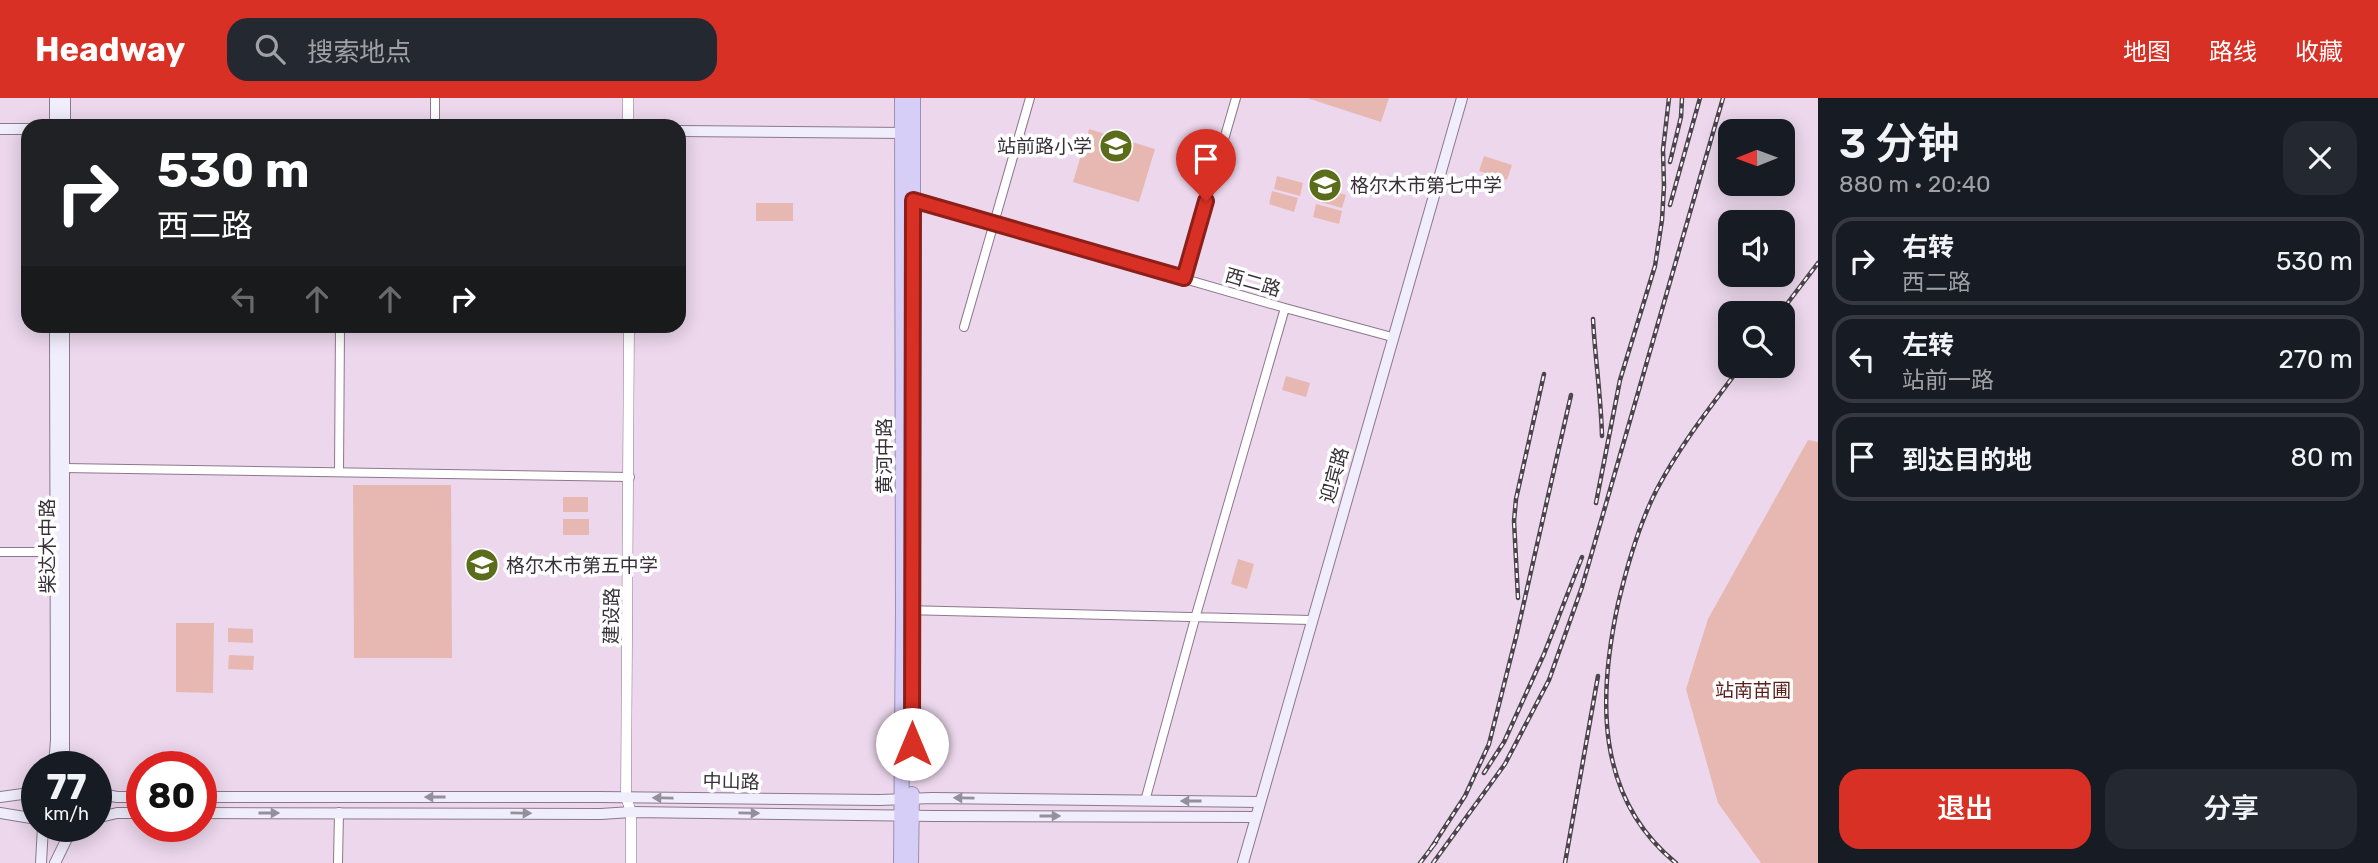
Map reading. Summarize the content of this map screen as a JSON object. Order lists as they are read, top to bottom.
{
  "streets": {
    "highway": ["黄河中路"],
    "main road": ["迎宾路", "柴达木中路", "中山路"],
    "street": ["西二路", "建设路"]
  },
  "crossings": [
    ["西二路", "黄河中路"],
    ["西二路", "迎宾路"],
    ["黄河中路", "中山路"],
    ["迎宾路", "中山路"],
    ["建设路", "中山路"]
  ],
  "parks": ["站南苗圃"],
  "places": {
    "school or university": ["站前路小学", "格尔木市第七中学", "格尔木市第五中学"]
  },
  "north": "left",
  "page": {
    "header": "Headway",
    "search": "搜索地点",
    "nav": ["地图", "路线", "收藏"],
    "heading": ["3 分钟", "880 m · 20:40"],
    "turn": ["530 m", "西二路"],
    "list": [
      {
        "name": "右转",
        "note": "西二路",
        "value": "530 m"
      },
      {
        "name": "左转",
        "note": "站前一路",
        "value": "270 m"
      },
      {
        "name": "到达目的地",
        "value": "80 m"
      }
    ],
    "speed": "77 km/h",
    "limit": "80",
    "buttons": ["退出", "分享"]
  }
}
